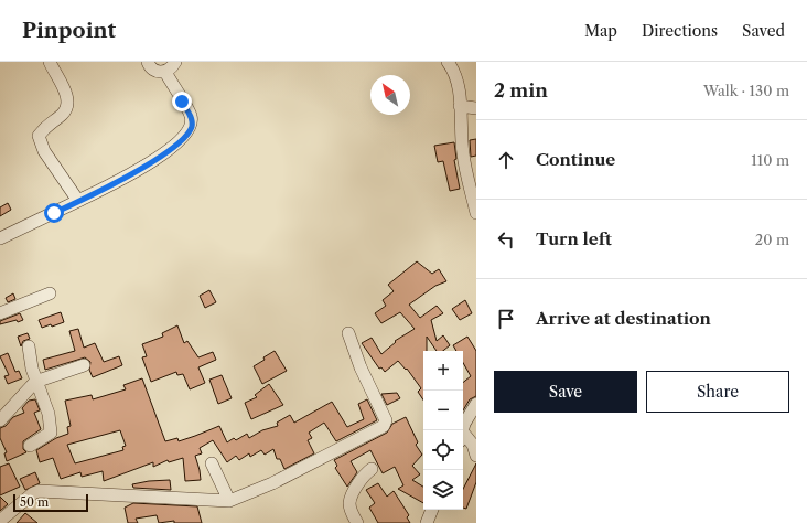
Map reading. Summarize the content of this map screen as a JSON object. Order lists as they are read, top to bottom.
{
  "scale_bar": "50 m",
  "north": "top left",
  "page": {
    "header": "Pinpoint",
    "nav": ["Map", "Directions", "Saved"],
    "heading": ["2 min", "Walk · 130 m"],
    "list": [
      ["Continue", "110 m"],
      ["Turn left", "20 m"],
      "Arrive at destination"
    ],
    "map_buttons": ["+", "−"],
    "buttons": ["Save", "Share"],
    "scale": "50 m"
  }
}
